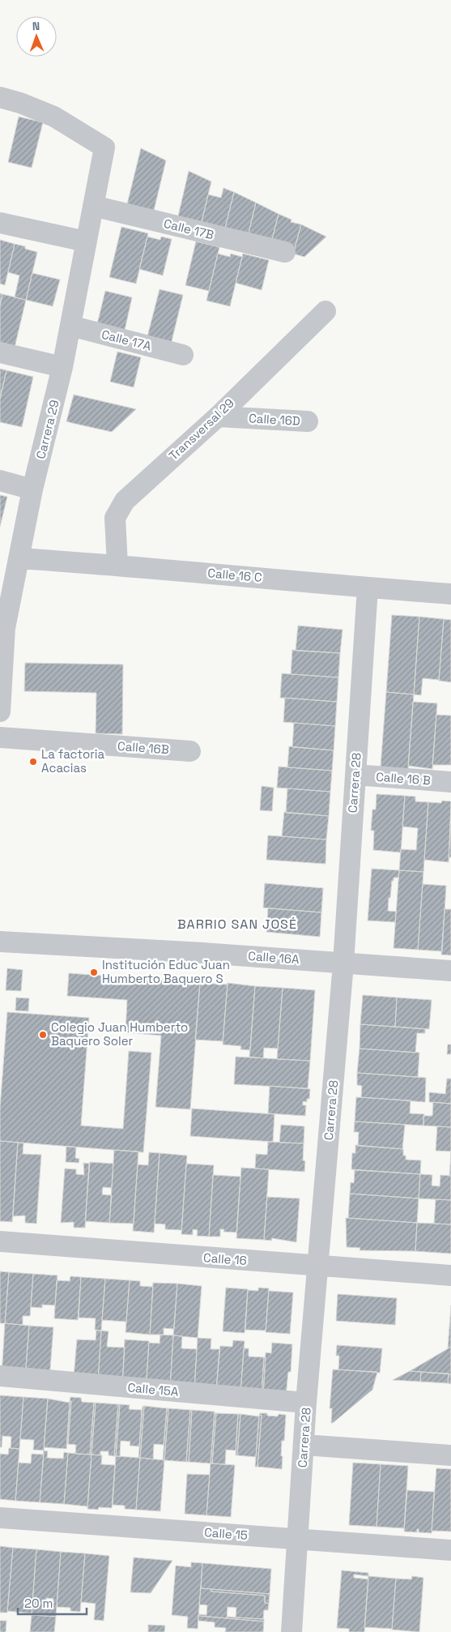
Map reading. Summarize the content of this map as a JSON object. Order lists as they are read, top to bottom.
{
  "streets": {
    "street": [
      "Calle 17B",
      "Calle 17A",
      "Calle 16D",
      "Carrera 29",
      "Transversal 29",
      "Calle 16 C",
      "Calle 16B",
      "Calle 16 B",
      "Carrera 28",
      "Calle 16A",
      "Calle 16",
      "Calle 15A",
      "Calle 15"
    ]
  },
  "crossings": [
    ["Calle 17B", "Carrera 29"],
    ["Calle 17A", "Carrera 29"],
    ["Calle 16D", "Transversal 29"],
    ["Carrera 29", "Calle 16 C"],
    ["Transversal 29", "Calle 16 C"],
    ["Calle 16 C", "Carrera 28"],
    ["Calle 16 B", "Carrera 28"],
    ["Carrera 28", "Calle 16A"],
    ["Carrera 28", "Calle 16"],
    ["Carrera 28", "Calle 15A"],
    ["Carrera 28", "Calle 15"]
  ],
  "districts": ["BARRIO SAN JOSÉ"],
  "places": ["La factoria Acacias", "Institución Educ Juan Humberto Baquero S", "Colegio Juan Humberto Baquero Soler"],
  "scale_bar": "20 m",
  "north": "top"
}
